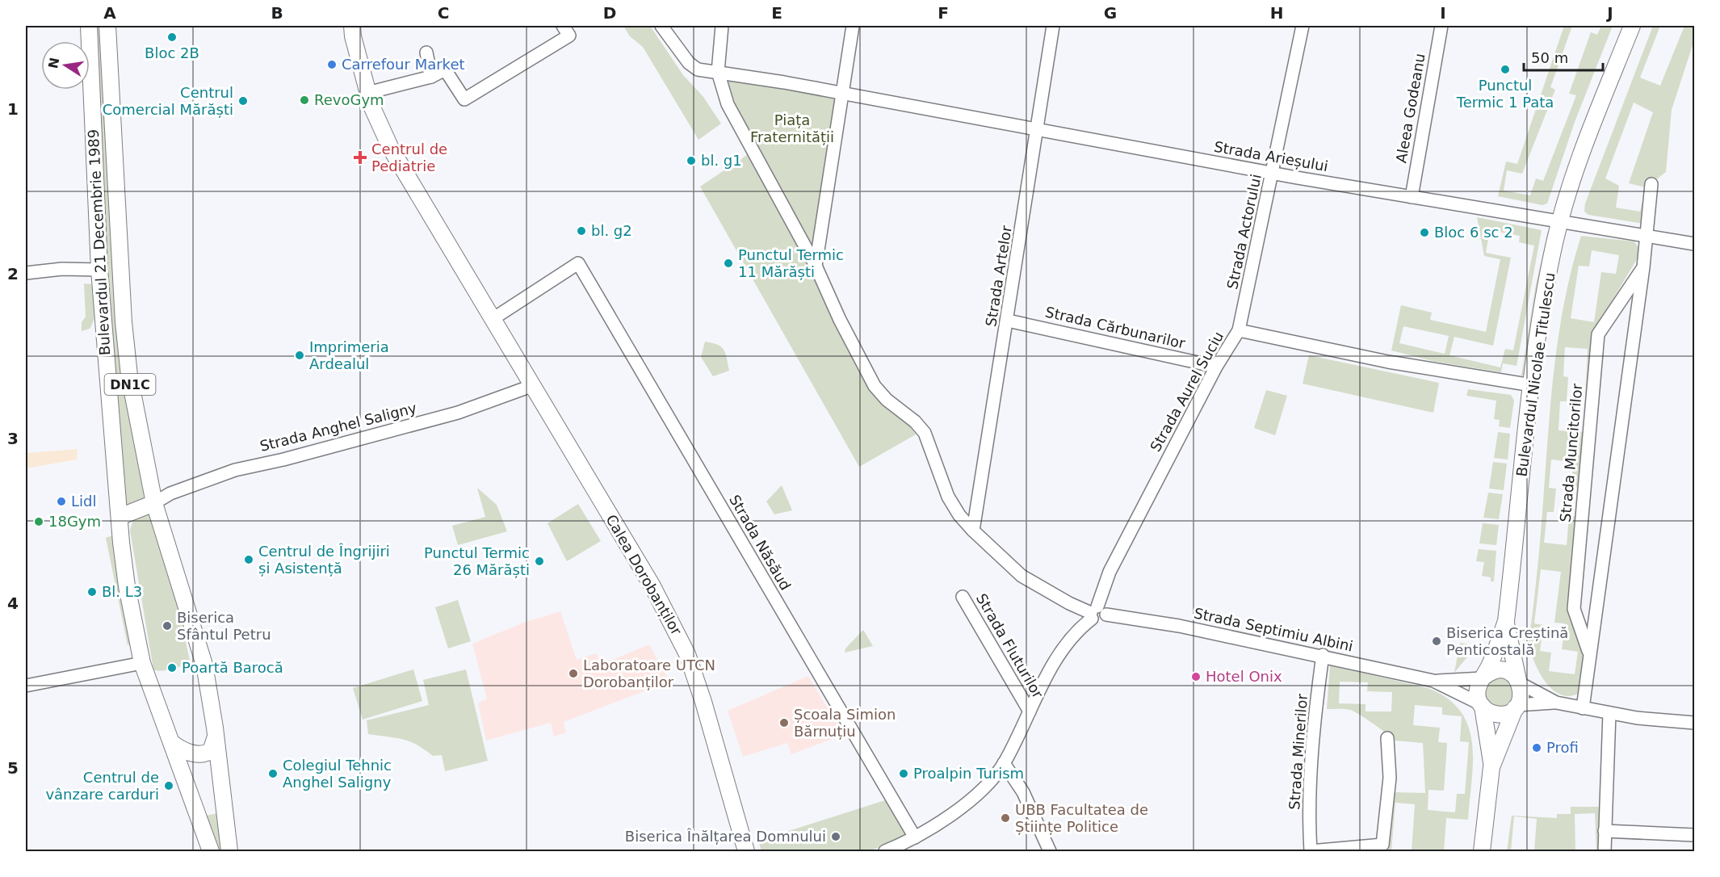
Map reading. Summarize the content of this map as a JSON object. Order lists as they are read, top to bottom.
{
  "streets": {
    "main road": [
      "Bulevardul 21 Decembrie 1989",
      "Bulevardul Nicolae Titulescu",
      "DN1C",
      "Calea Dorobanților"
    ],
    "street": [
      "Aleea Godeanu",
      "Strada Arieșului",
      "Strada Actorului",
      "Strada Artelor",
      "Strada Cărbunarilor",
      "Strada Aurel Suciu",
      "Strada Anghel Saligny",
      "Strada Muncitorilor",
      "Strada Năsăud",
      "Strada Septimiu Albini",
      "Strada Fluturilor",
      "Strada Minerilor"
    ]
  },
  "crossings": [
    ["Aleea Godeanu", "Strada Arieșului"],
    ["Strada Arieșului", "Strada Actorului"],
    ["Strada Arieșului", "Strada Artelor"],
    ["Strada Arieșului", "Bulevardul Nicolae Titulescu"],
    ["Strada Arieșului", "Strada Muncitorilor"],
    ["Strada Actorului", "Strada Aurel Suciu"],
    ["Bulevardul 21 Decembrie 1989", "Strada Anghel Saligny"],
    ["Strada Artelor", "Strada Cărbunarilor"],
    ["Strada Artelor", "Strada Septimiu Albini"],
    ["Strada Cărbunarilor", "Strada Aurel Suciu"],
    ["Bulevardul Nicolae Titulescu", "Strada Aurel Suciu"],
    ["Bulevardul Nicolae Titulescu", "Strada Septimiu Albini"],
    ["Strada Aurel Suciu", "Strada Năsăud"],
    ["Strada Aurel Suciu", "Strada Septimiu Albini"],
    ["Strada Aurel Suciu", "Strada Fluturilor"],
    ["Strada Anghel Saligny", "Calea Dorobanților"],
    ["Strada Năsăud", "Calea Dorobanților"],
    ["Strada Septimiu Albini", "Strada Minerilor"]
  ],
  "parks": ["Piața Fraternității"],
  "places": {
    "other": [
      "Bloc 2B",
      "Carrefour Market",
      "Punctul Termic 1 Pata",
      "RevoGym",
      "Centrul Comercial Mărăști",
      "bl. g1",
      "bl. g2",
      "Bloc 6 sc 2",
      "Punctul Termic 11 Mărăști",
      "Imprimeria Ardealul",
      "Lidl",
      "18Gym",
      "Centrul de Îngrijiri și Asistență",
      "Punctul Termic 26 Mărăști",
      "Bl. L3",
      "Biserica Sfântul Petru",
      "Biserica Creștină Penticostală",
      "Poartă Barocă",
      "Laboratoare UTCN Dorobanților",
      "Hotel Onix",
      "Școala Simion Bărnuțiu",
      "Profi",
      "Colegiul Tehnic Anghel Saligny",
      "Proalpin Turism",
      "Centrul de vânzare carduri",
      "UBB Facultatea de Științe Politice",
      "Biserica Înălțarea Domnului"
    ],
    "health": ["Centrul de Pediatrie"]
  },
  "scale_bar": "50 m",
  "north": "left",
  "grid": {
    "columns": [
      "A",
      "B",
      "C",
      "D",
      "E",
      "F",
      "G",
      "H",
      "I",
      "J"
    ],
    "rows": [
      "1",
      "2",
      "3",
      "4",
      "5"
    ]
  }
}
